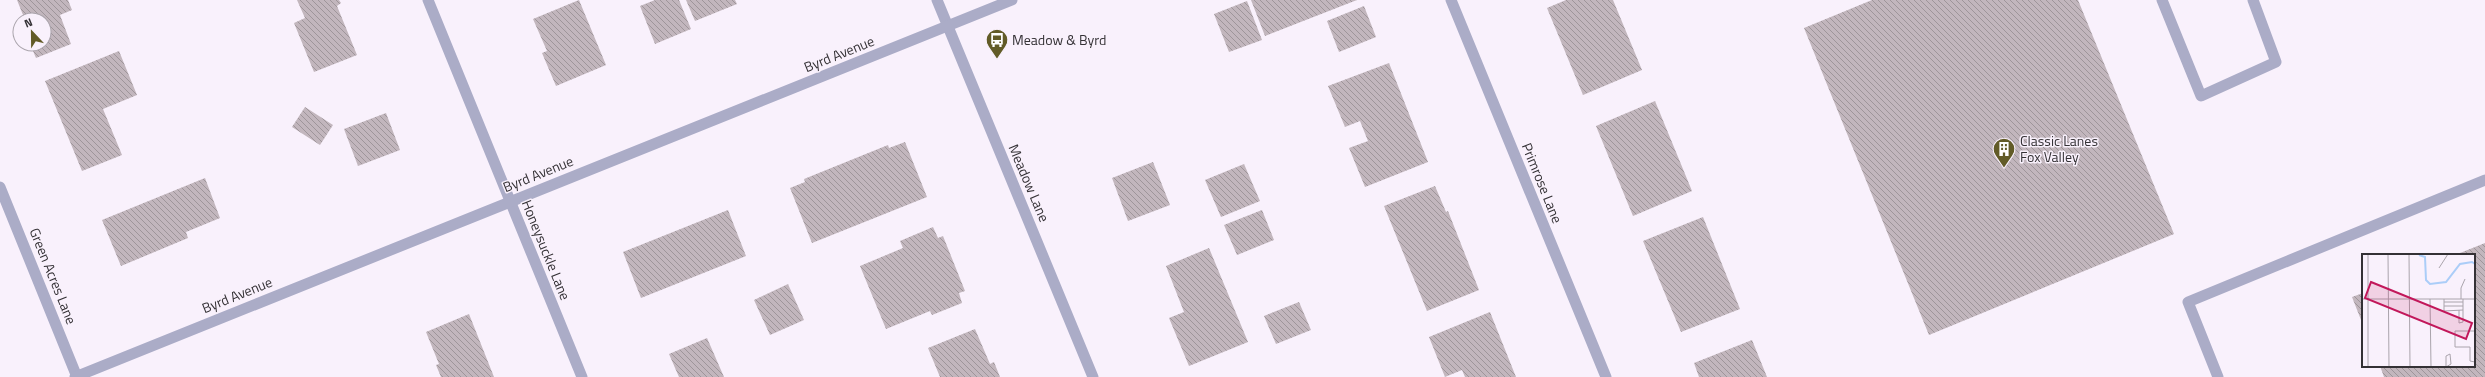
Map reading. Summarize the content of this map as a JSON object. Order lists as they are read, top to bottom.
{
  "streets": {
    "street": [
      "Byrd Avenue",
      "Meadow Lane",
      "Primrose Lane",
      "Honeysuckle Lane",
      "Green Acres Lane"
    ]
  },
  "crossings": [
    ["Byrd Avenue", "Meadow Lane"],
    ["Byrd Avenue", "Honeysuckle Lane"],
    ["Byrd Avenue", "Green Acres Lane"]
  ],
  "places": {
    "bus stop": ["Meadow & Byrd"],
    "building": ["Classic Lanes Fox Valley"]
  },
  "north": "top"
}
